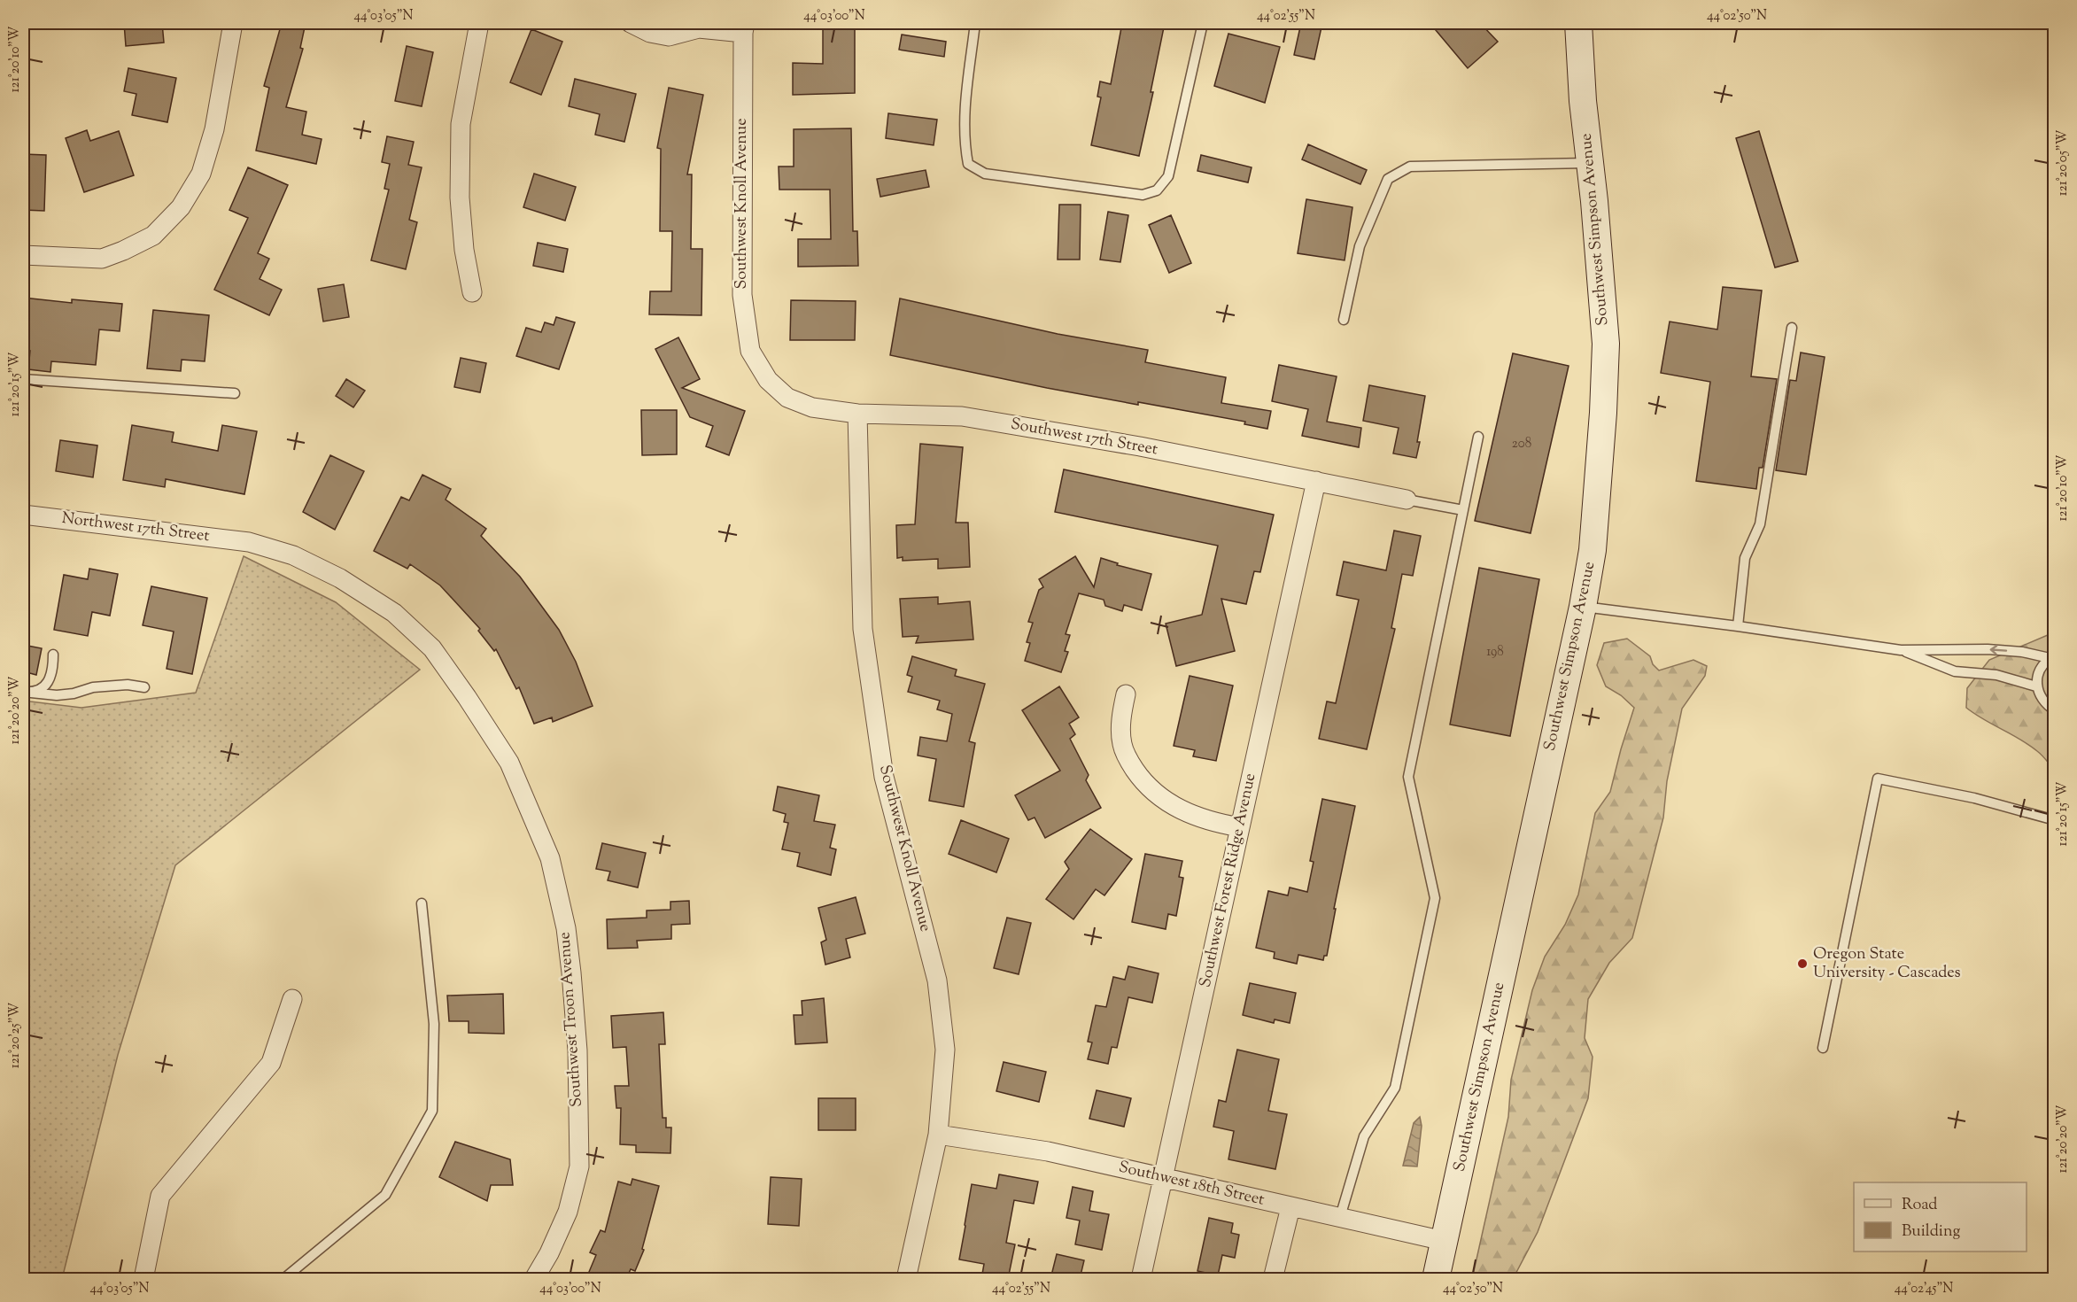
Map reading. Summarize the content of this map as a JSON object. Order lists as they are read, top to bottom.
{
  "streets": {
    "street": [
      "Southwest Knoll Avenue",
      "Southwest Simpson Avenue",
      "Southwest 17th Street",
      "Northwest 17th Street",
      "Southwest Forest Ridge Avenue",
      "Southwest Troon Avenue",
      "Southwest 18th Street"
    ]
  },
  "crossings": [
    ["Southwest Knoll Avenue", "Southwest 17th Street"],
    ["Southwest Knoll Avenue", "Southwest 18th Street"],
    ["Southwest Simpson Avenue", "Southwest 18th Street"],
    ["Southwest 17th Street", "Southwest Forest Ridge Avenue"],
    ["Northwest 17th Street", "Southwest Troon Avenue"],
    ["Southwest Forest Ridge Avenue", "Southwest 18th Street"]
  ],
  "places": ["Oregon State University - Cascades"],
  "house_numbers": ["208", "198"],
  "legend": ["Road", "Building"],
  "coordinates": [
    "44°03'05\"N",
    "44°03'00\"N",
    "44°02'55\"N",
    "44°02'50\"N",
    "121°20'10\"W",
    "121°20'05\"W",
    "121°20'15\"W",
    "121°20'20\"W",
    "121°20'25\"W",
    "44°02'45\"N"
  ]
}
